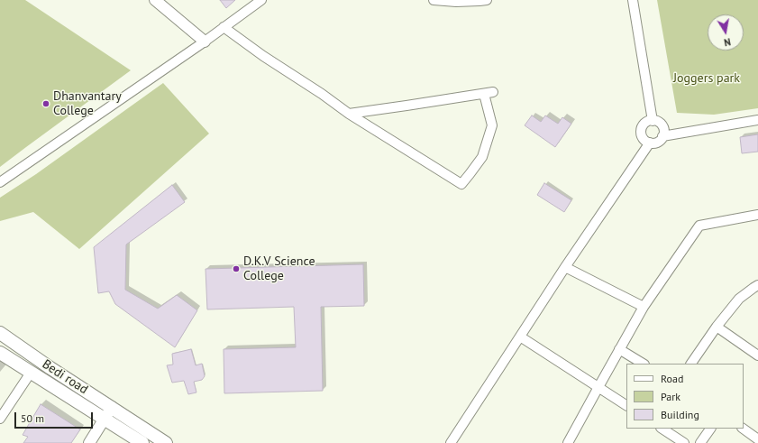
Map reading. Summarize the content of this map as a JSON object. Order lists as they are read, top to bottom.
{
  "streets": {
    "main road": ["Bedi road"]
  },
  "parks": ["Joggers park"],
  "places": ["Dhanvantary College", "D.K.V Science College"],
  "legend": ["Road", "Park", "Building"],
  "scale_bar": "50 m",
  "north": "bottom"
}
